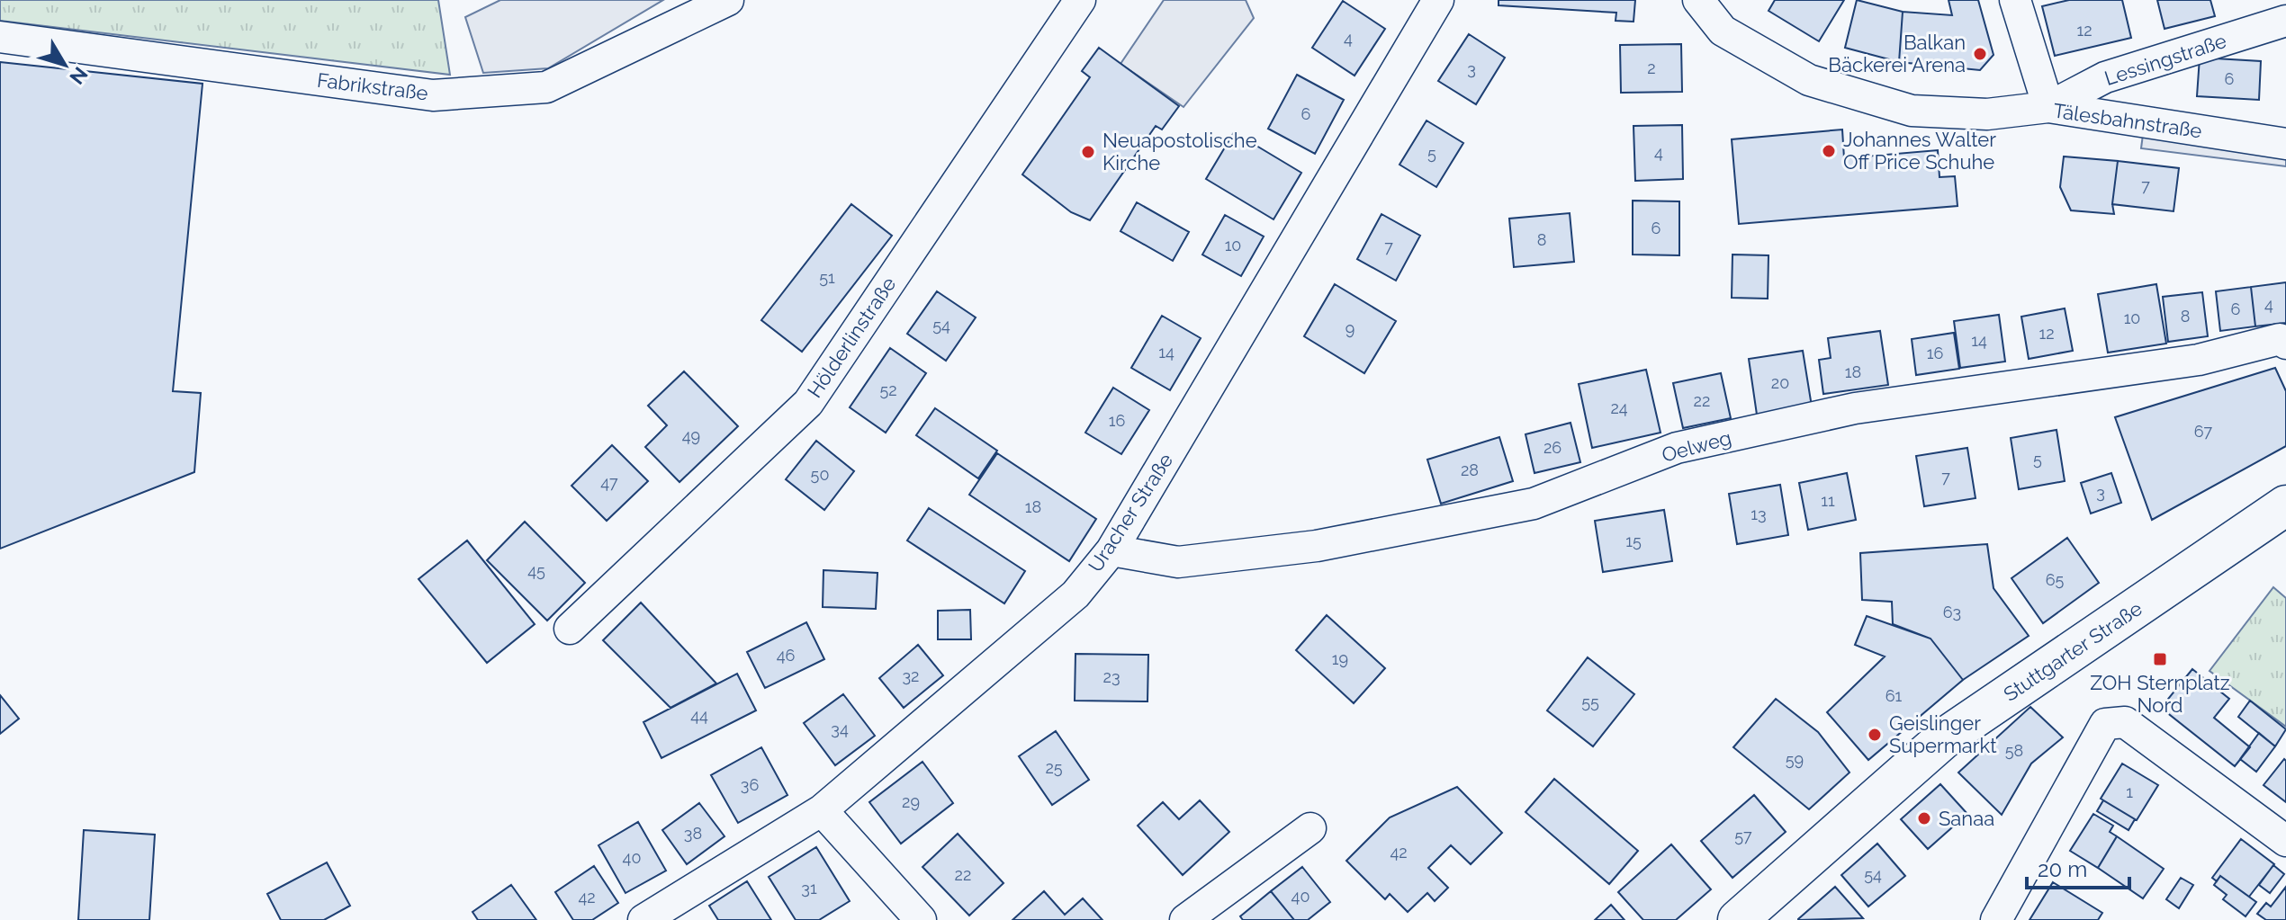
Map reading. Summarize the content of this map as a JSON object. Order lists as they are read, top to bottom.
{
  "streets": {
    "main road": ["Stuttgarter Straße"],
    "street": [
      "Lessingstraße",
      "Fabrikstraße",
      "Tälesbahnstraße",
      "Hölderlinstraße",
      "Oelweg",
      "Uracher Straße"
    ]
  },
  "crossings": [
    ["Lessingstraße", "Tälesbahnstraße"],
    ["Oelweg", "Uracher Straße"]
  ],
  "places": {
    "other": [
      "Balkan Bäckerei Arena",
      "Johannes Walter Off Price Schuhe",
      "Neuapostolische Kirche",
      "Geislinger Supermarkt",
      "Sanaa"
    ],
    "transit": ["ZOH Sternplatz Nord"]
  },
  "house_numbers": [
    "12",
    "4",
    "2",
    "3",
    "6",
    "6",
    "4",
    "5",
    "7",
    "6",
    "8",
    "10",
    "7",
    "51",
    "4",
    "6",
    "8",
    "10",
    "54",
    "9",
    "12",
    "14",
    "14",
    "16",
    "18",
    "20",
    "52",
    "22",
    "24",
    "16",
    "67",
    "49",
    "26",
    "5",
    "28",
    "50",
    "7",
    "47",
    "3",
    "11",
    "18",
    "13",
    "15",
    "45",
    "65",
    "63",
    "46",
    "19",
    "32",
    "23",
    "61",
    "55",
    "44",
    "34",
    "58",
    "59",
    "25",
    "36",
    "1",
    "29",
    "38",
    "57",
    "42",
    "40",
    "22",
    "54",
    "31",
    "40",
    "42"
  ],
  "scale_bar": "20 m",
  "north": "bottom right"
}
